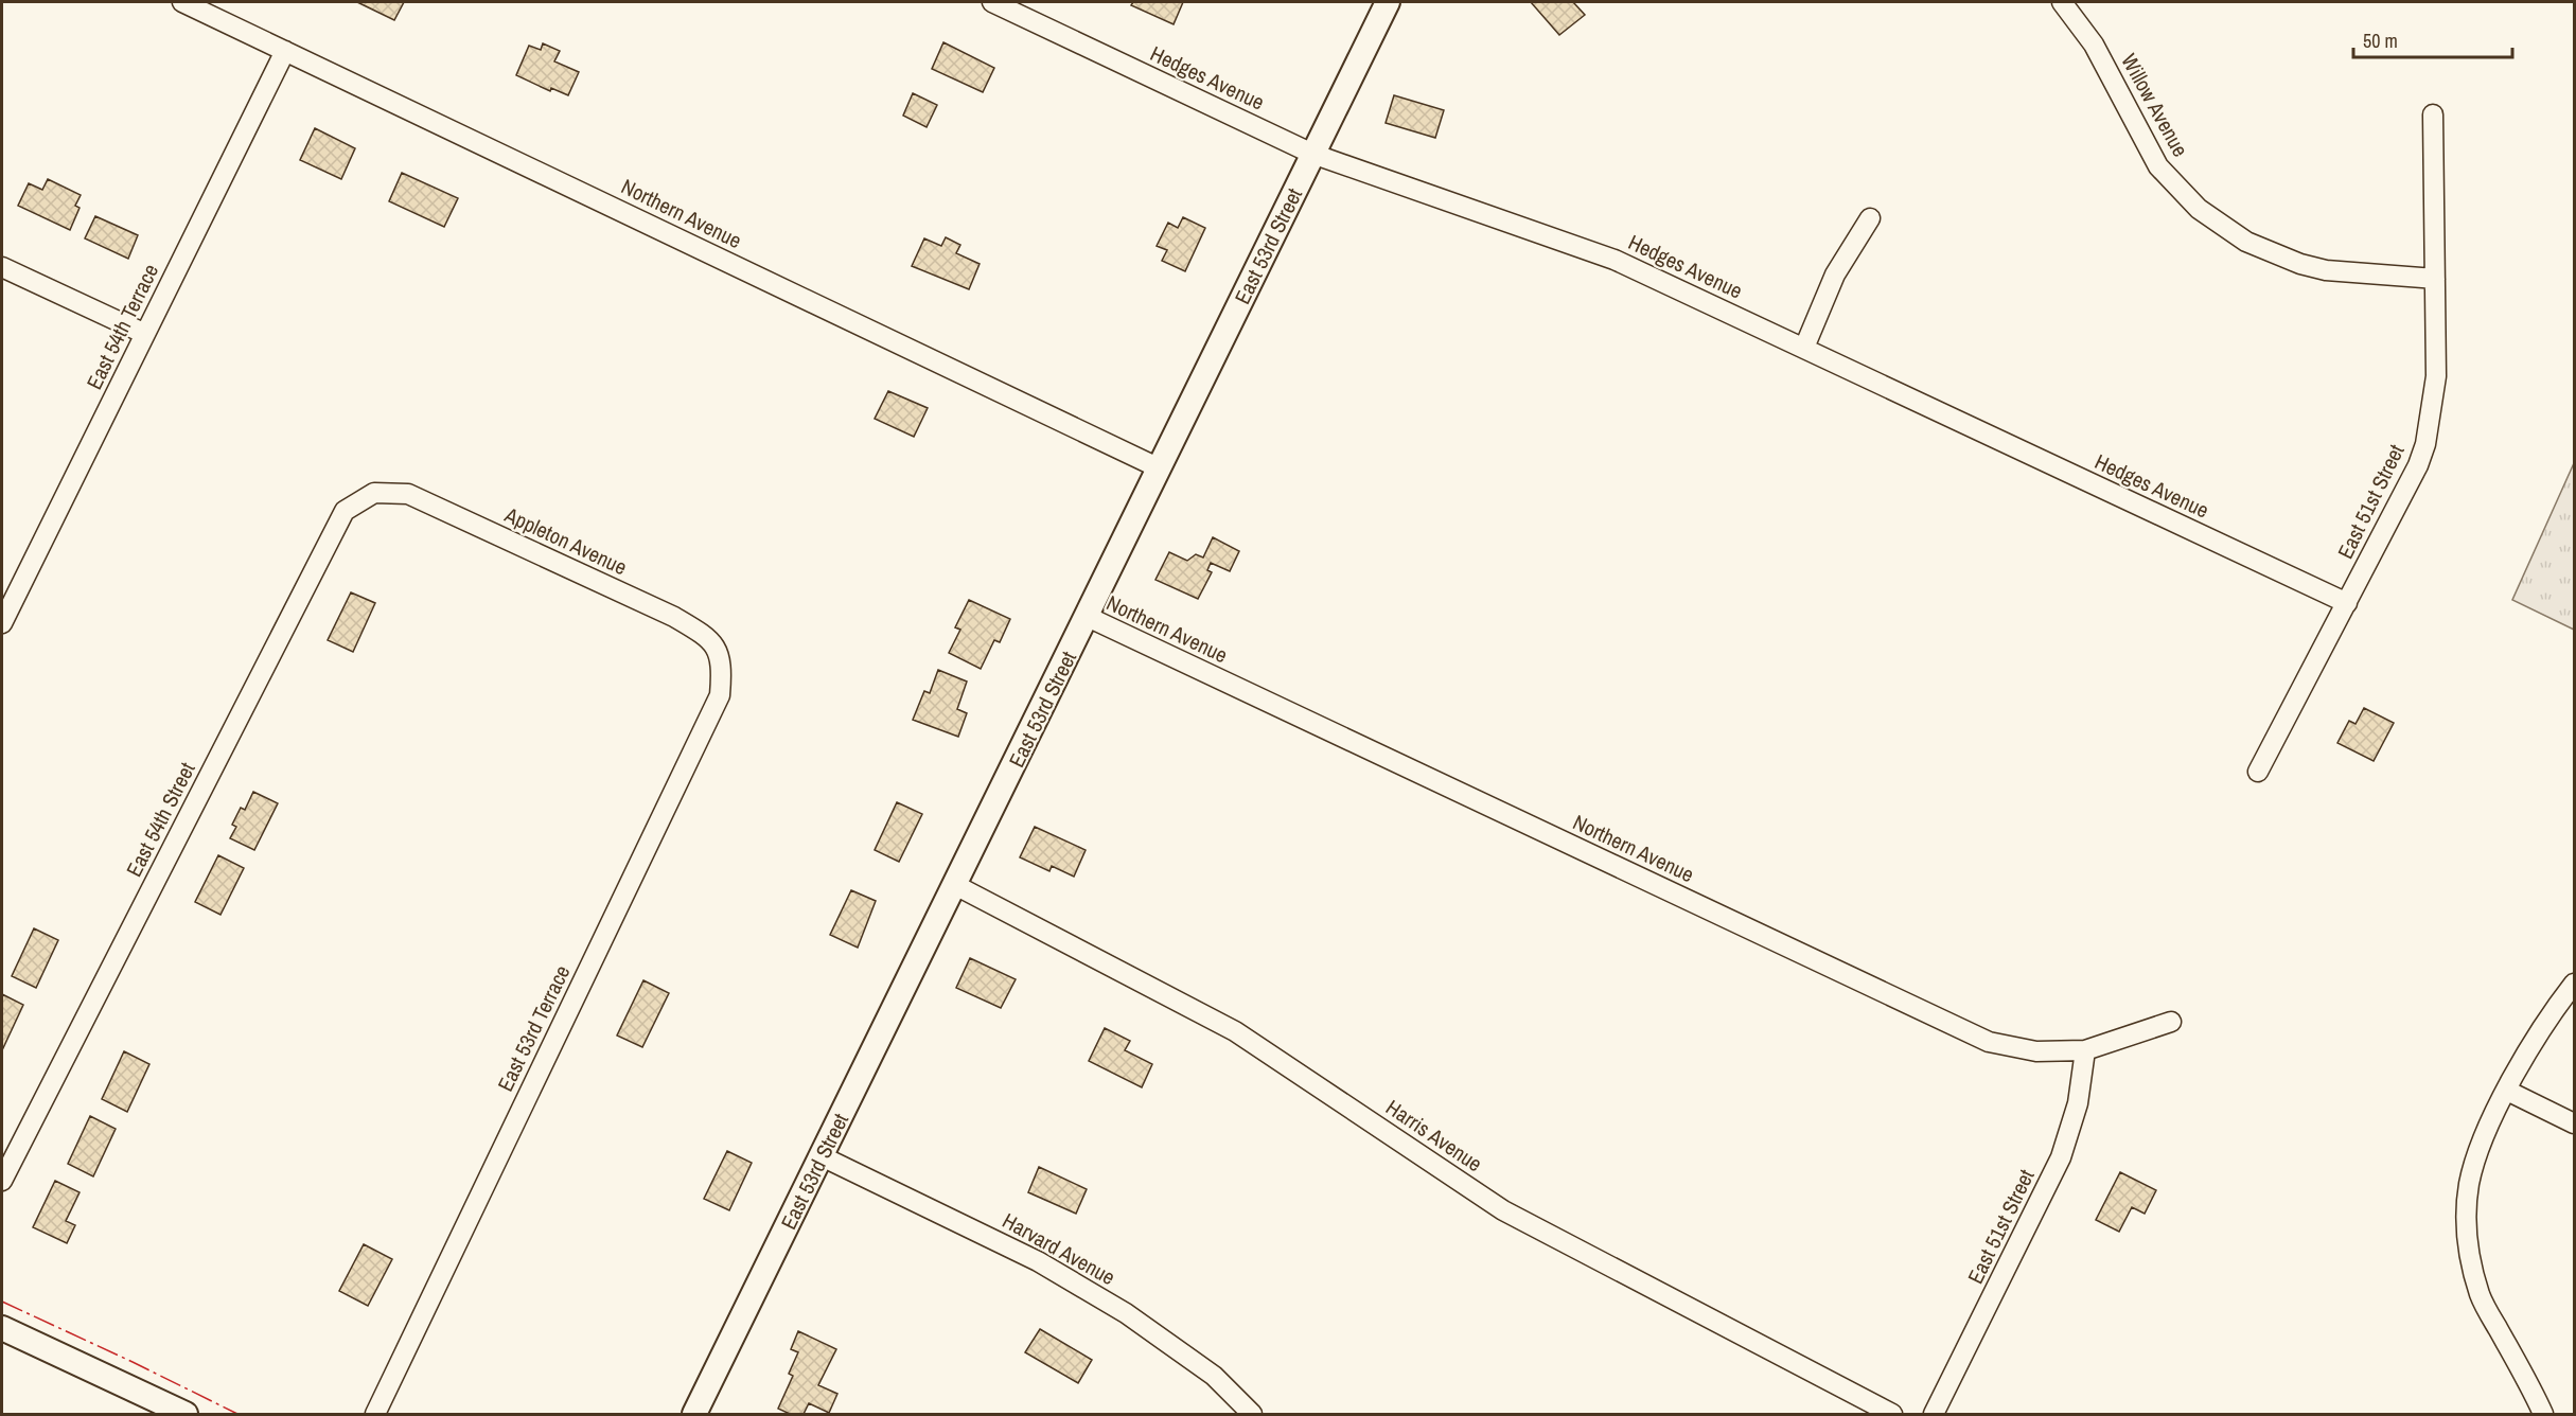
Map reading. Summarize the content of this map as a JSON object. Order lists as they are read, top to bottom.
{
  "streets": {
    "street": [
      "Hedges Avenue",
      "Willow Avenue",
      "Northern Avenue",
      "East 53rd Street",
      "East 54th Terrace",
      "East 51st Street",
      "Appleton Avenue",
      "East 54th Street",
      "East 53rd Terrace",
      "Harris Avenue",
      "Harvard Avenue"
    ]
  },
  "crossings": [
    ["Hedges Avenue", "East 53rd Street"],
    ["Hedges Avenue", "East 51st Street"],
    ["Willow Avenue", "East 51st Street"],
    ["Northern Avenue", "East 53rd Street"],
    ["Northern Avenue", "East 54th Terrace"],
    ["Northern Avenue", "East 51st Street"],
    ["East 53rd Street", "Harris Avenue"],
    ["East 53rd Street", "Harvard Avenue"],
    ["Appleton Avenue", "East 54th Street"],
    ["Appleton Avenue", "East 53rd Terrace"]
  ],
  "scale_bar": "50 m"
}
